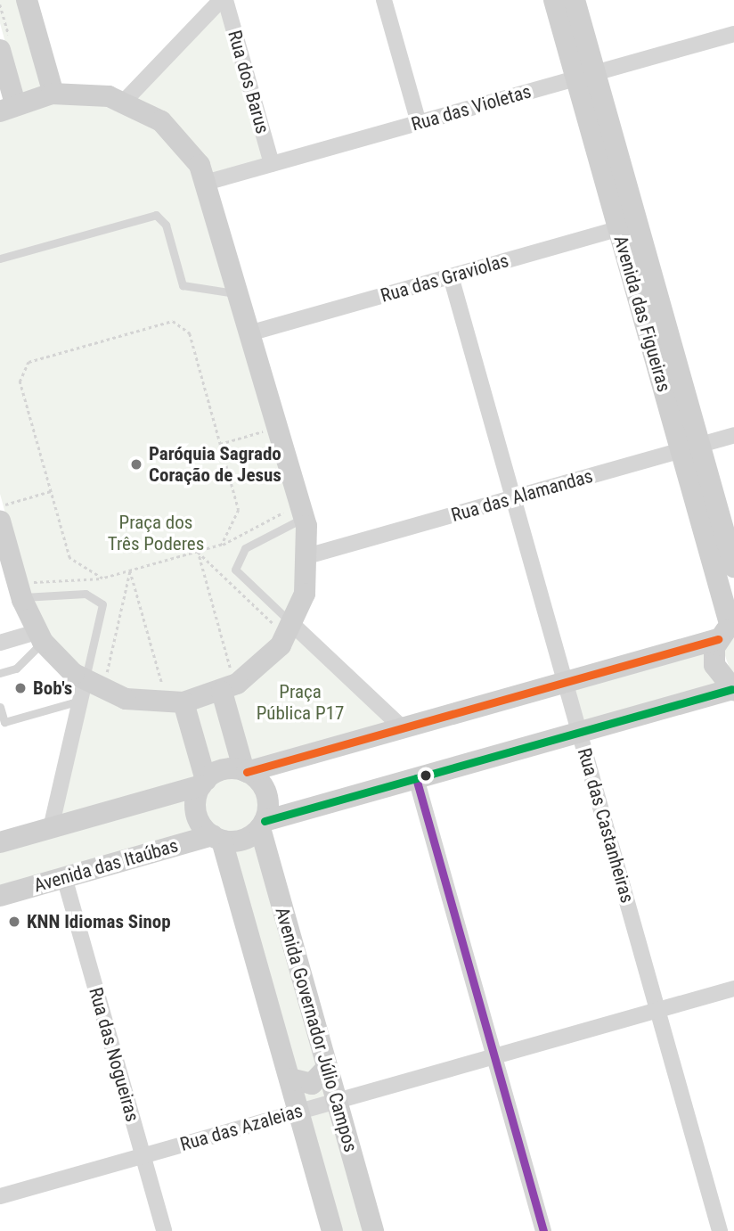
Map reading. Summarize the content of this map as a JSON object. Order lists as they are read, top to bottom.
{
  "streets": {
    "main road": ["Avenida das Figueiras", "Avenida das Itaúbas", "Avenida Governador Júlio Campos"],
    "street": [
      "Rua dos Barus",
      "Rua das Violetas",
      "Rua das Graviolas",
      "Rua das Alamandas",
      "Rua das Castanheiras",
      "Rua das Nogueiras",
      "Rua das Azaleias"
    ]
  },
  "crossings": [
    ["Rua dos Barus", "Rua das Violetas"],
    ["Rua das Violetas", "Avenida das Figueiras"],
    ["Rua das Graviolas", "Avenida das Figueiras"],
    ["Rua das Graviolas", "Rua das Castanheiras"],
    ["Avenida das Figueiras", "Rua das Alamandas"],
    ["Rua das Alamandas", "Rua das Castanheiras"],
    ["Rua das Castanheiras", "Rua das Azaleias"],
    ["Avenida das Itaúbas", "Avenida Governador Júlio Campos"],
    ["Avenida das Itaúbas", "Rua das Nogueiras"],
    ["Avenida Governador Júlio Campos", "Rua das Azaleias"],
    ["Rua das Nogueiras", "Rua das Azaleias"]
  ],
  "parks": ["Praça dos Três Poderes", "Praça Pública P17"],
  "places": ["Paróquia Sagrado Coração de Jesus", "Bob's", "KNN Idiomas Sinop"]
}
